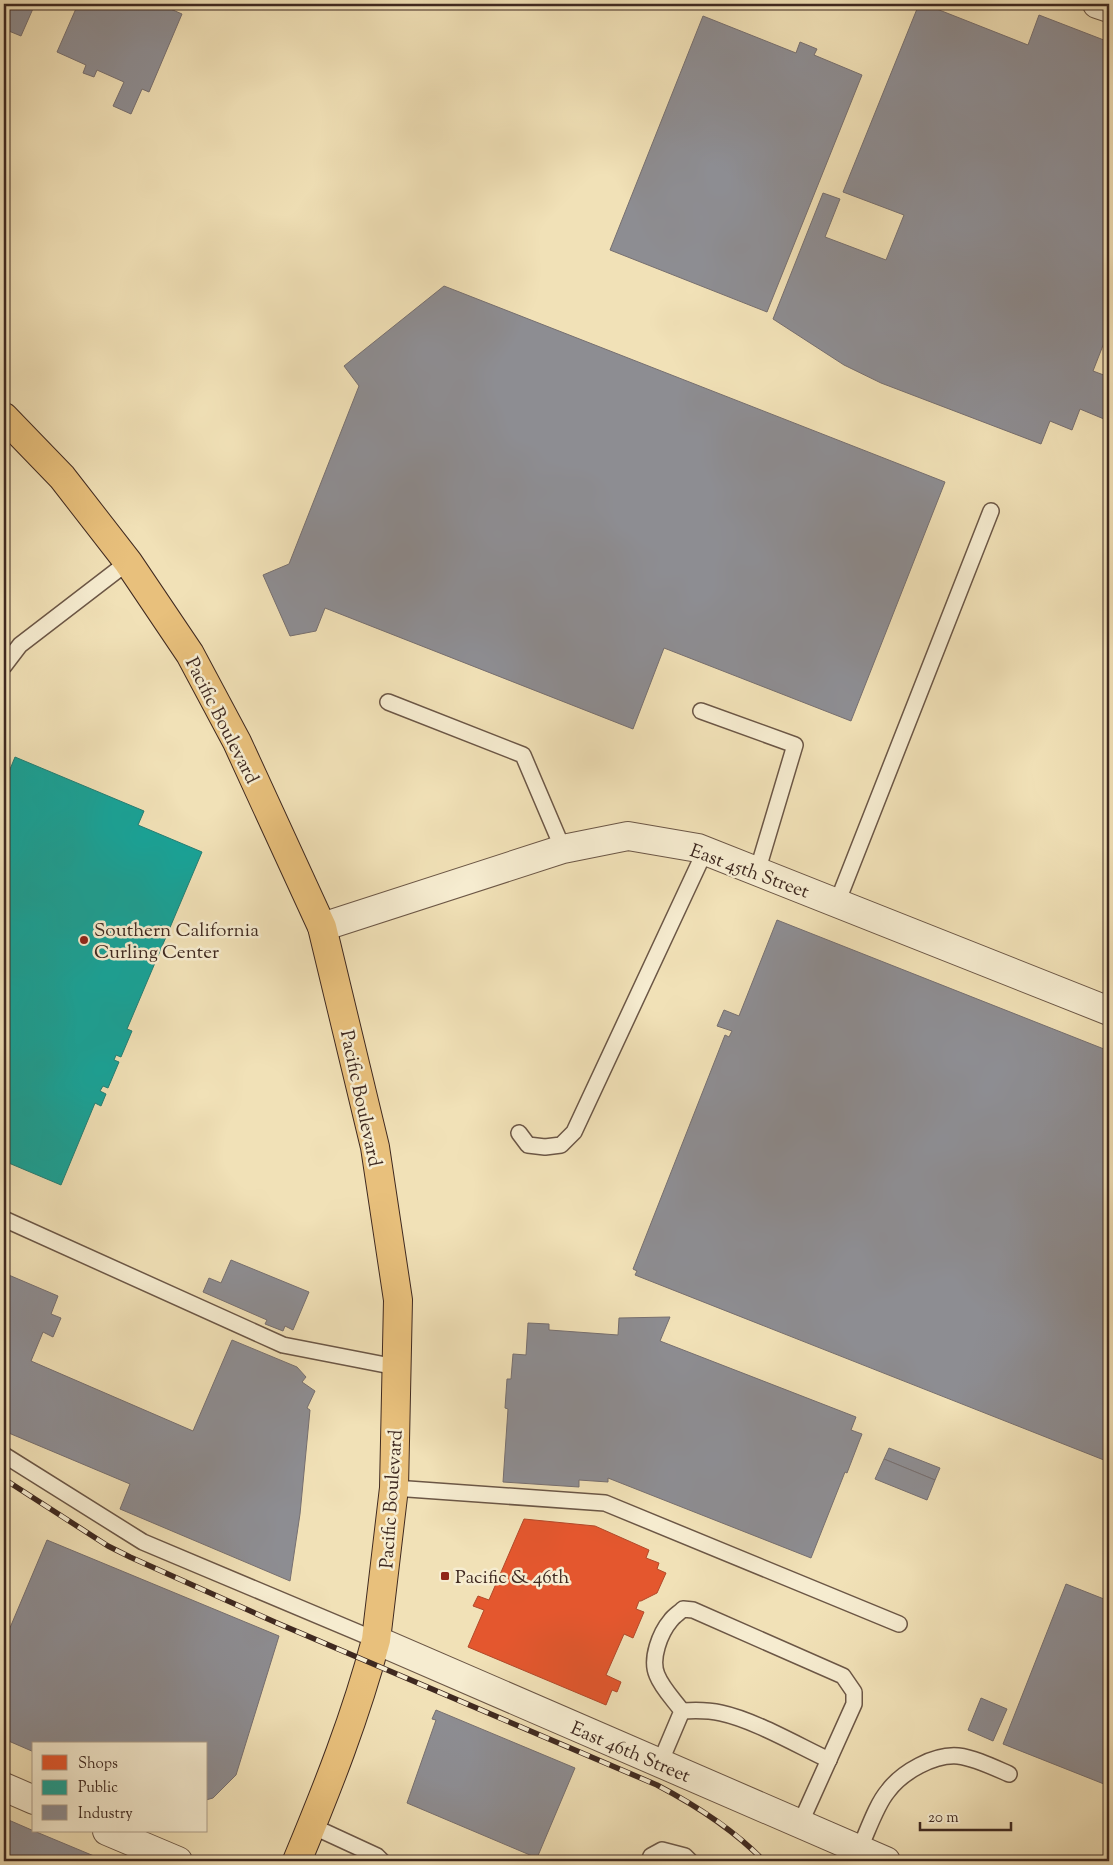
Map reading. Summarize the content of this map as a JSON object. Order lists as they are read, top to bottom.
{
  "streets": {
    "main road": ["Pacific Boulevard"],
    "street": ["East 45th Street", "East 46th Street"]
  },
  "crossings": [
    ["Pacific Boulevard", "East 45th Street"],
    ["Pacific Boulevard", "East 46th Street"]
  ],
  "places": {
    "other": ["Southern California Curling Center"],
    "transit": ["Pacific & 46th"]
  },
  "legend": ["Shops", "Public", "Industry"],
  "scale_bar": "20 m"
}
